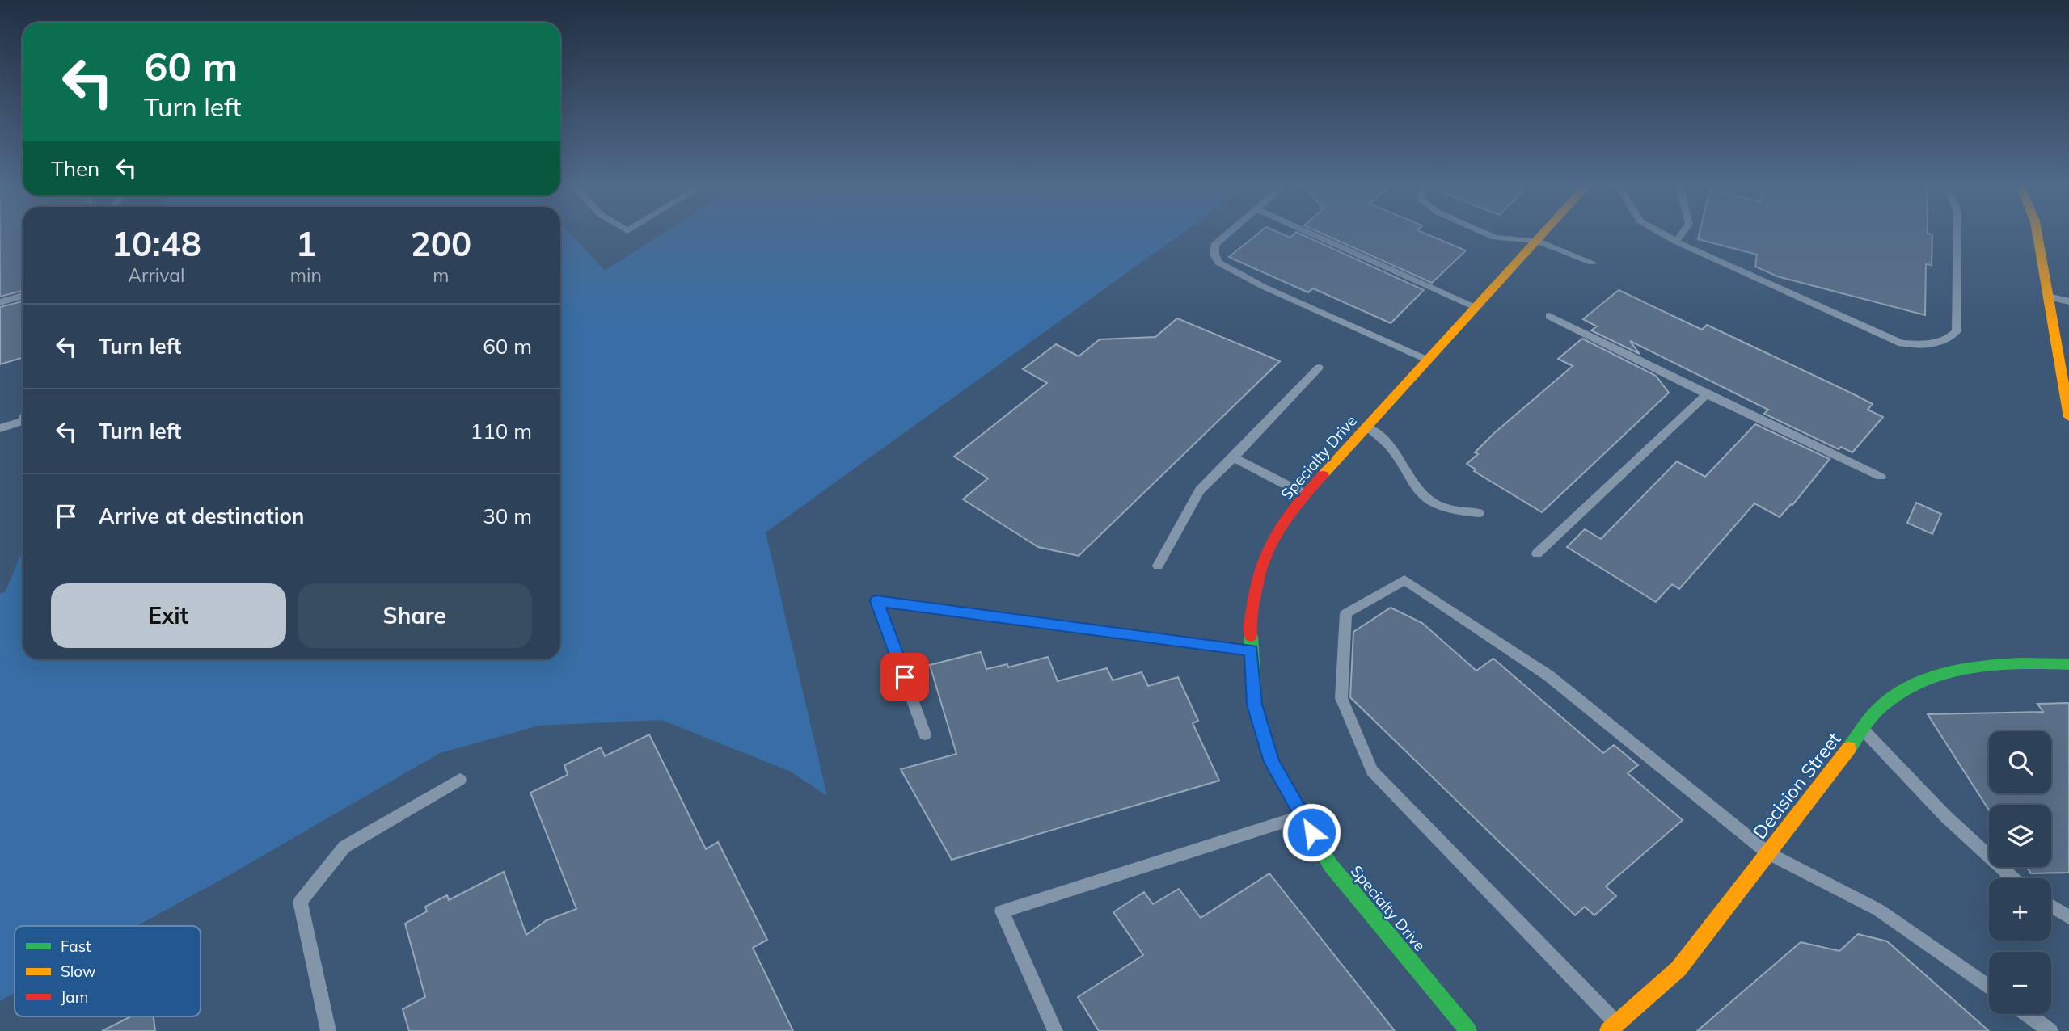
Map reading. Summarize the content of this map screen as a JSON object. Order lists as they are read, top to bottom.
{
  "streets": {
    "street": ["Specialty Drive", "Decision Street"]
  },
  "legend": ["Fast", "Slow", "Jam"],
  "page": {
    "turn": ["60 m", "Turn left"],
    "then": "Then",
    "eta": [
      "10:48",
      "Arrival",
      "1",
      "min",
      "200",
      "m"
    ],
    "list": [
      {
        "name": "Turn left",
        "value": "60 m"
      },
      {
        "name": "Turn left",
        "value": "110 m"
      },
      {
        "name": "Arrive at destination",
        "value": "30 m"
      }
    ],
    "buttons": ["Exit", "Share"],
    "map_buttons": ["+", "−"]
  }
}
